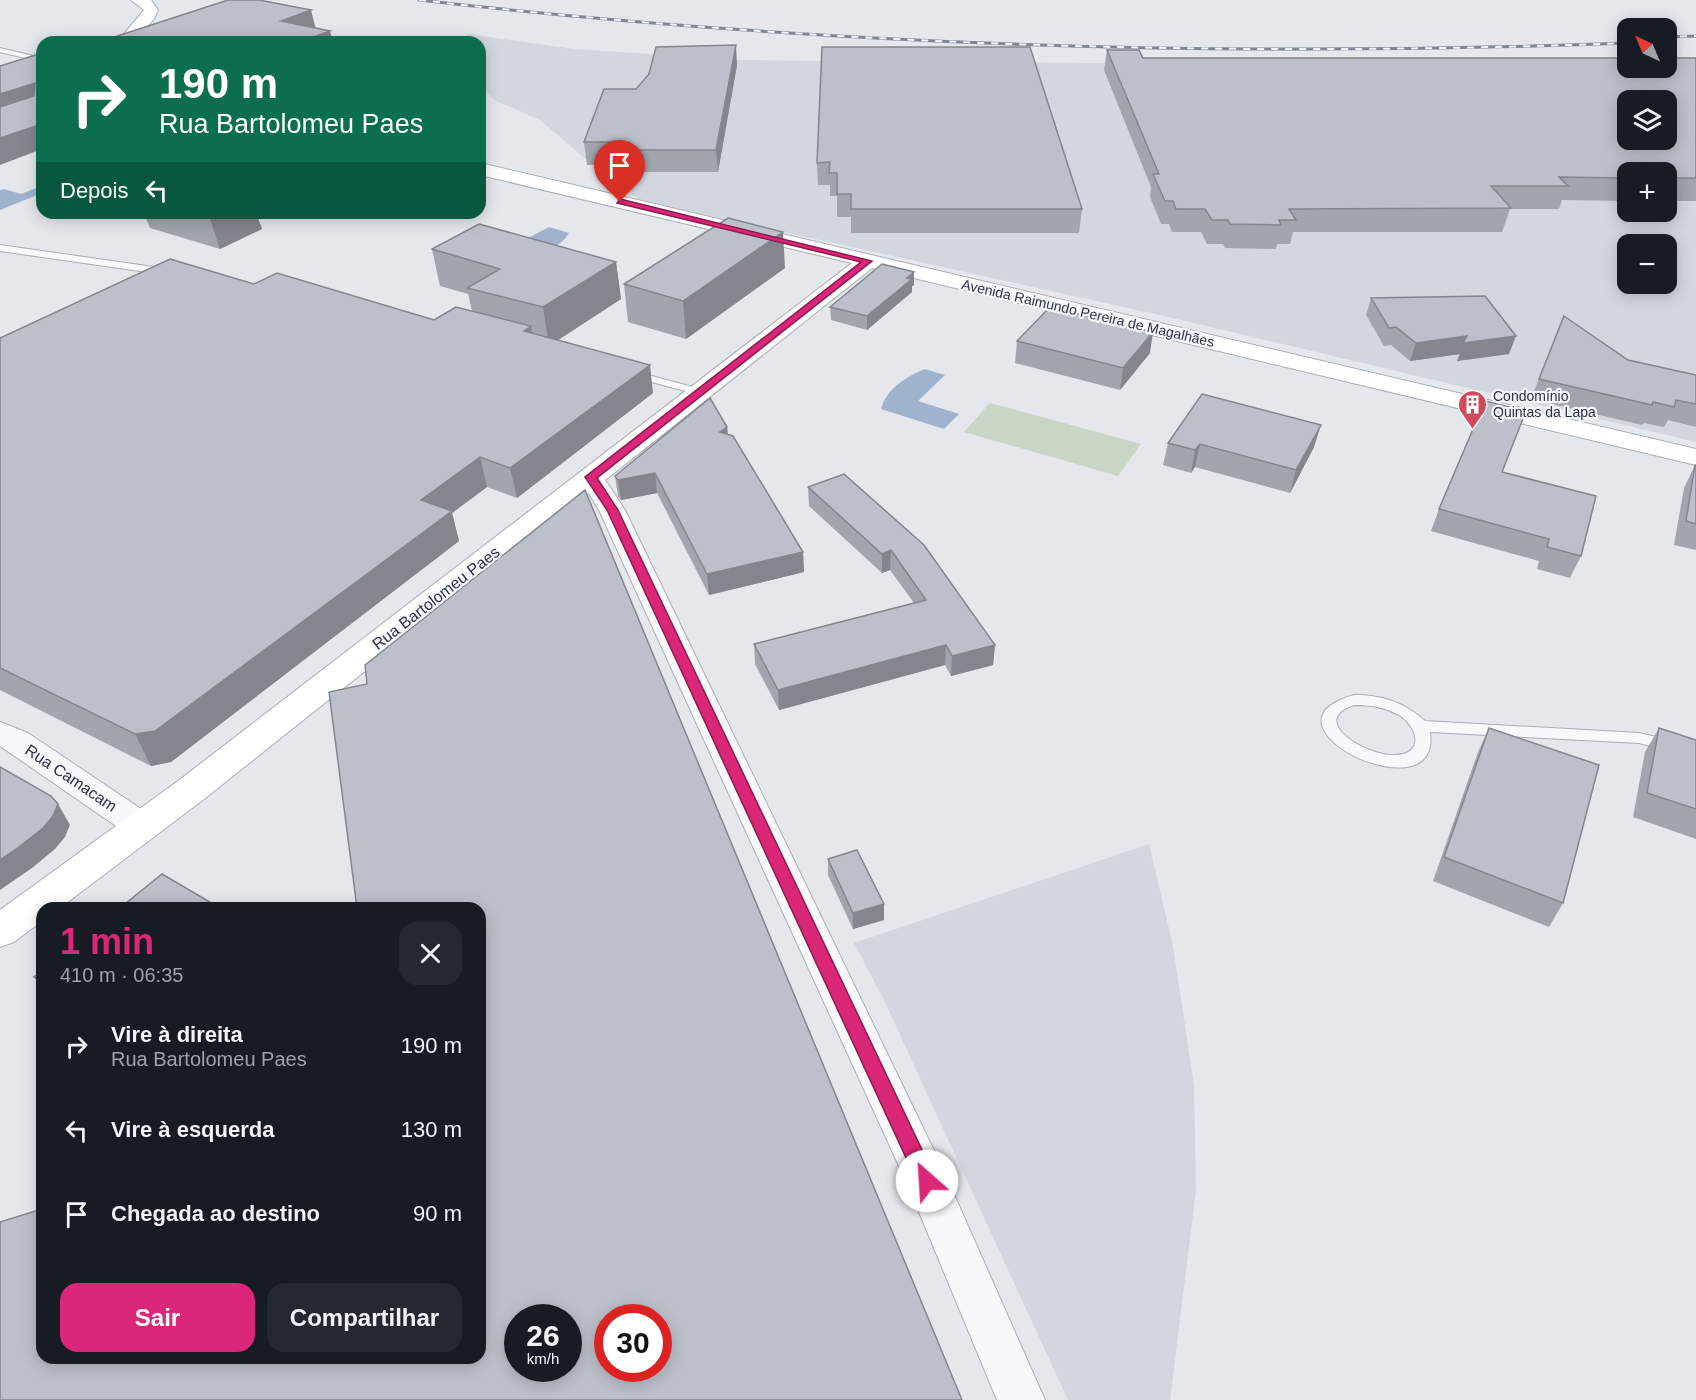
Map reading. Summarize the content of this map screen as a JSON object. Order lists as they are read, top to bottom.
{
  "streets": {
    "street": ["Avenida Raimundo Pereira de Magalhães", "Rua Bartolomeu Paes", "Rua Camacam"]
  },
  "crossings": [
    ["Avenida Raimundo Pereira de Magalhães", "Rua Bartolomeu Paes"],
    ["Rua Bartolomeu Paes", "Rua Camacam"]
  ],
  "places": {
    "building": ["Condomínio Quintas da Lapa"]
  },
  "north": "top left",
  "page": {
    "map_buttons": ["+", "−"],
    "turn": ["190 m", "Rua Bartolomeu Paes"],
    "then": "Depois",
    "heading": ["1 min", "410 m · 06:35"],
    "list": [
      {
        "name": "Vire à direita",
        "note": "Rua Bartolomeu Paes",
        "value": "190 m"
      },
      {
        "name": "Vire à esquerda",
        "value": "130 m"
      },
      {
        "name": "Chegada ao destino",
        "value": "90 m"
      }
    ],
    "buttons": ["Sair", "Compartilhar"],
    "speed": "26 km/h",
    "limit": "30"
  }
}
